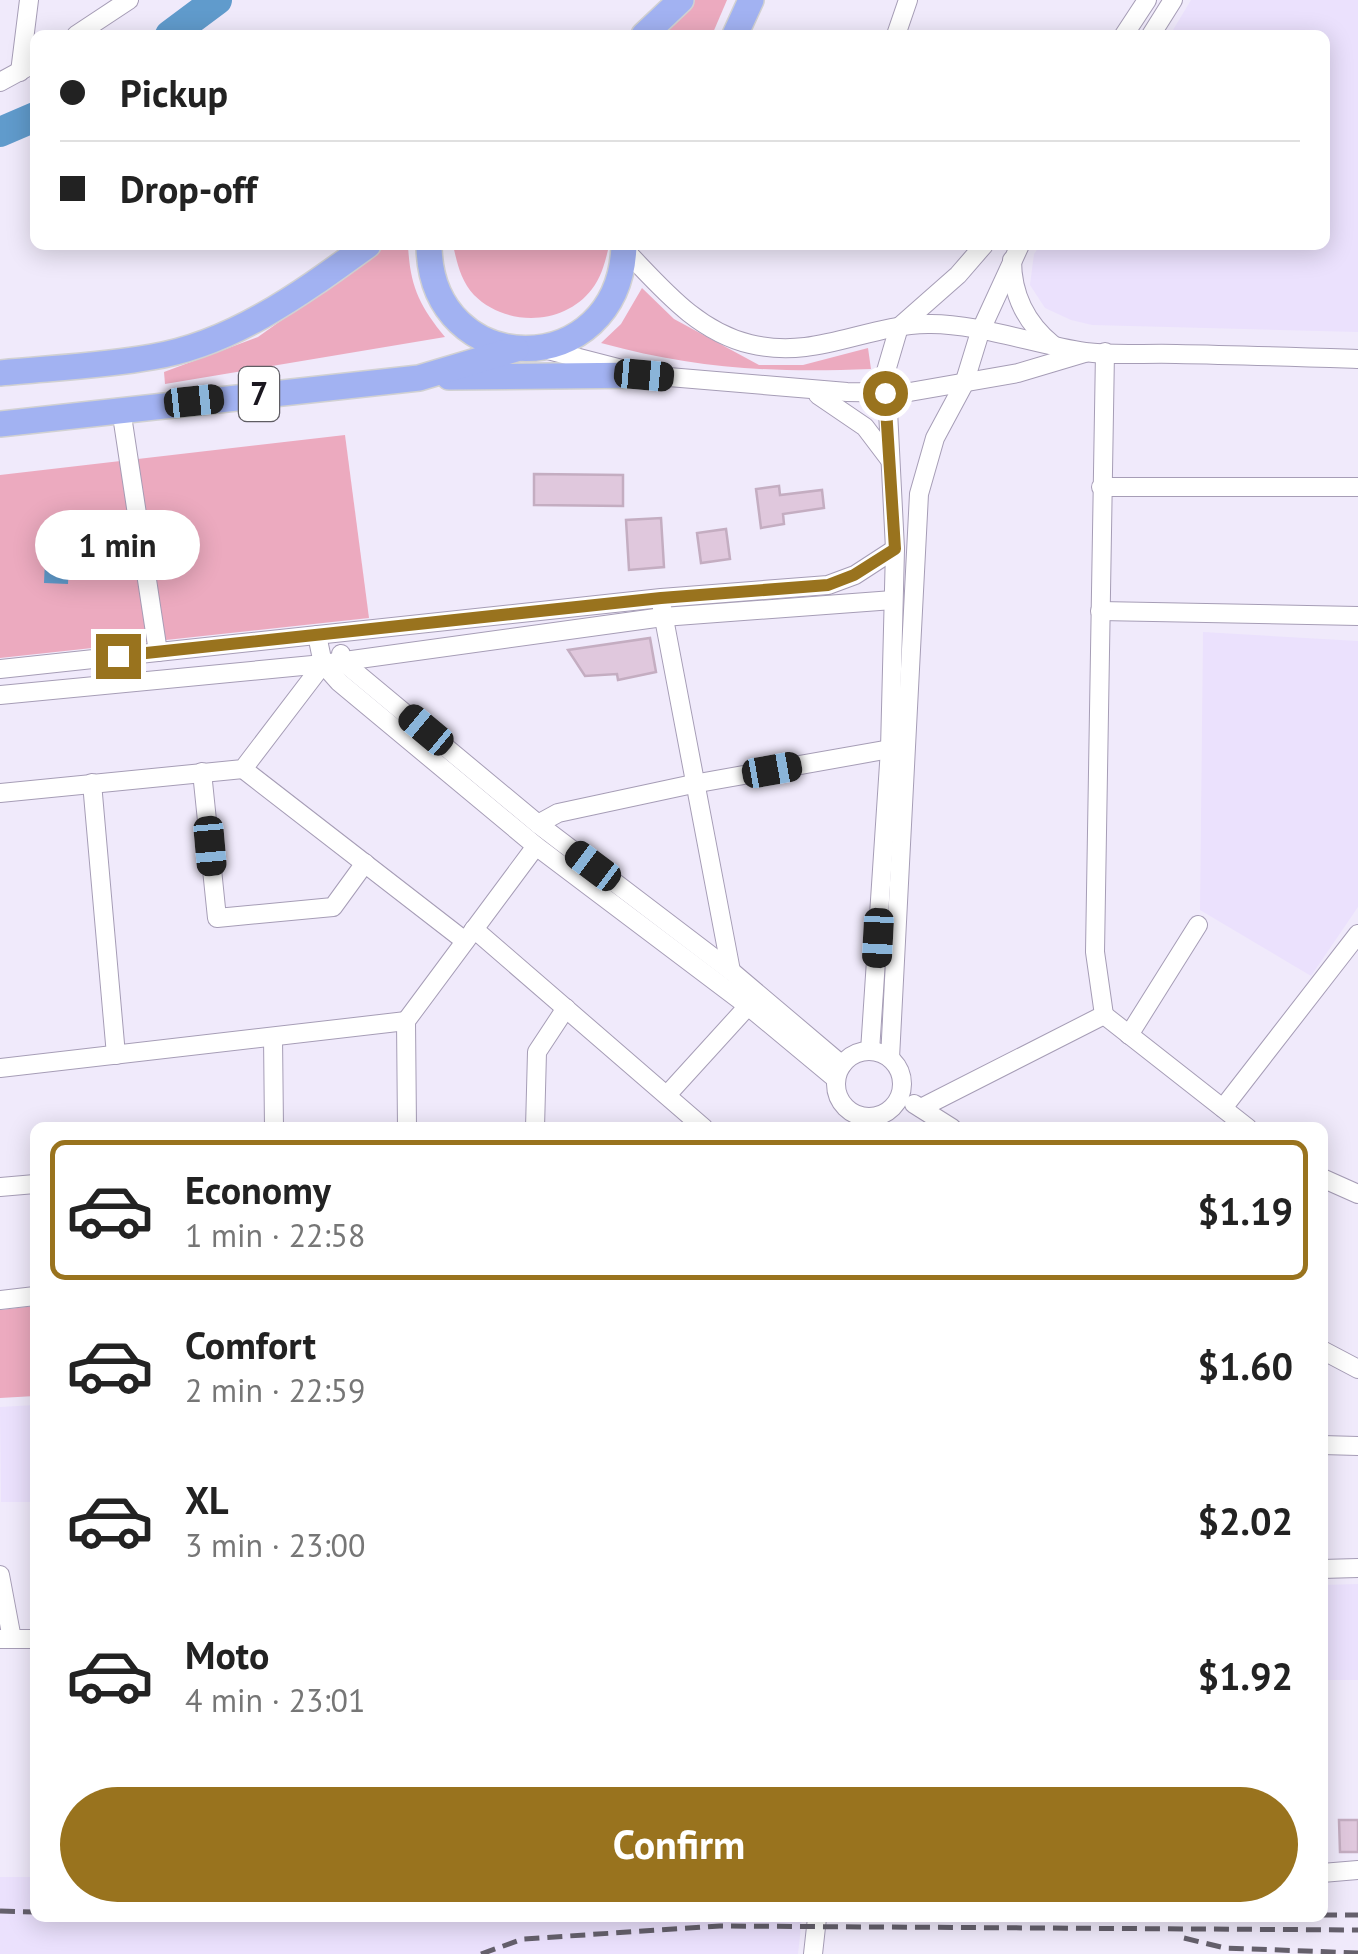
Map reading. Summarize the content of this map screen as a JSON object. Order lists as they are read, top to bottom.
{
  "streets": {
    "highway": ["7"]
  },
  "page": {
    "banner": ["Pickup", "Drop-off"],
    "bubble": "1 min",
    "list": [
      {
        "name": "Economy",
        "note": "1 min · 22:58",
        "value": "$1.19"
      },
      {
        "name": "Comfort",
        "note": "2 min · 22:59",
        "value": "$1.60"
      },
      {
        "name": "XL",
        "note": "3 min · 23:00",
        "value": "$2.02"
      },
      {
        "name": "Moto",
        "note": "4 min · 23:01",
        "value": "$1.92"
      }
    ],
    "buttons": "Confirm"
  }
}
